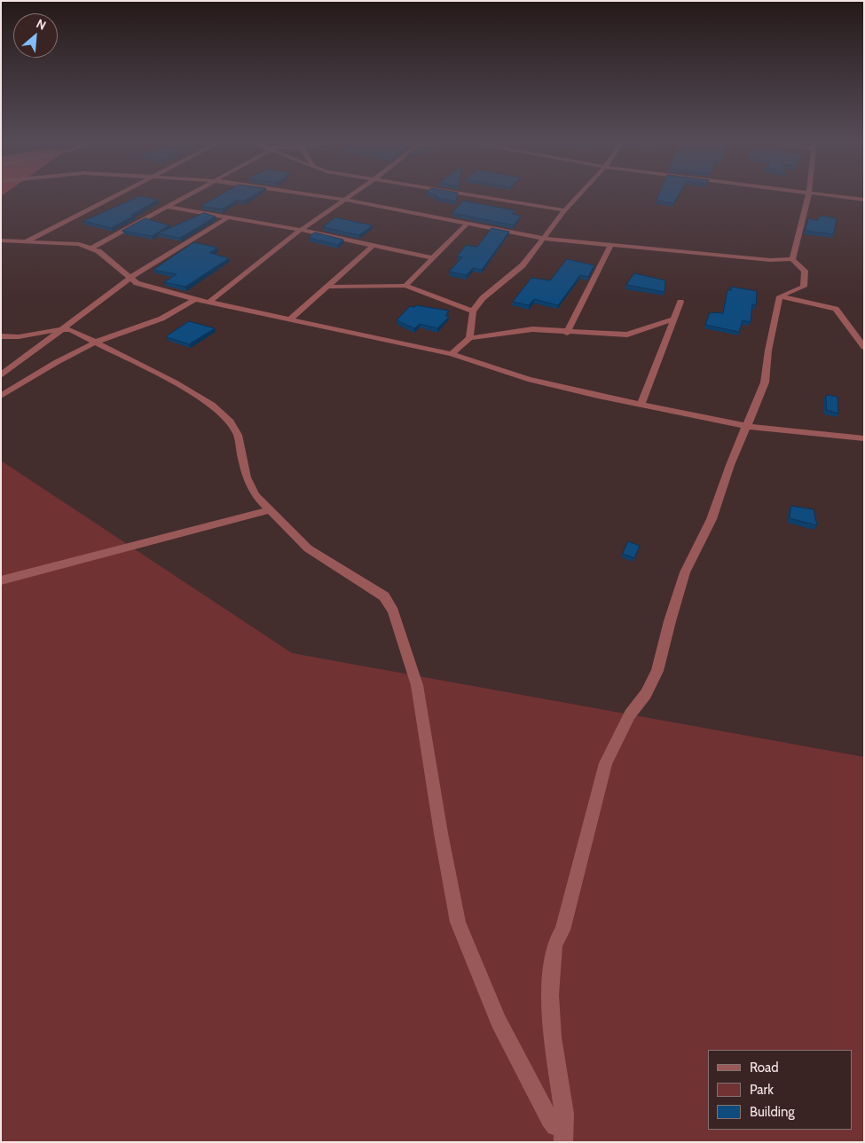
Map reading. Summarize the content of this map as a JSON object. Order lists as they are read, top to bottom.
{
  "legend": ["Road", "Park", "Building"],
  "north": "top right"
}
